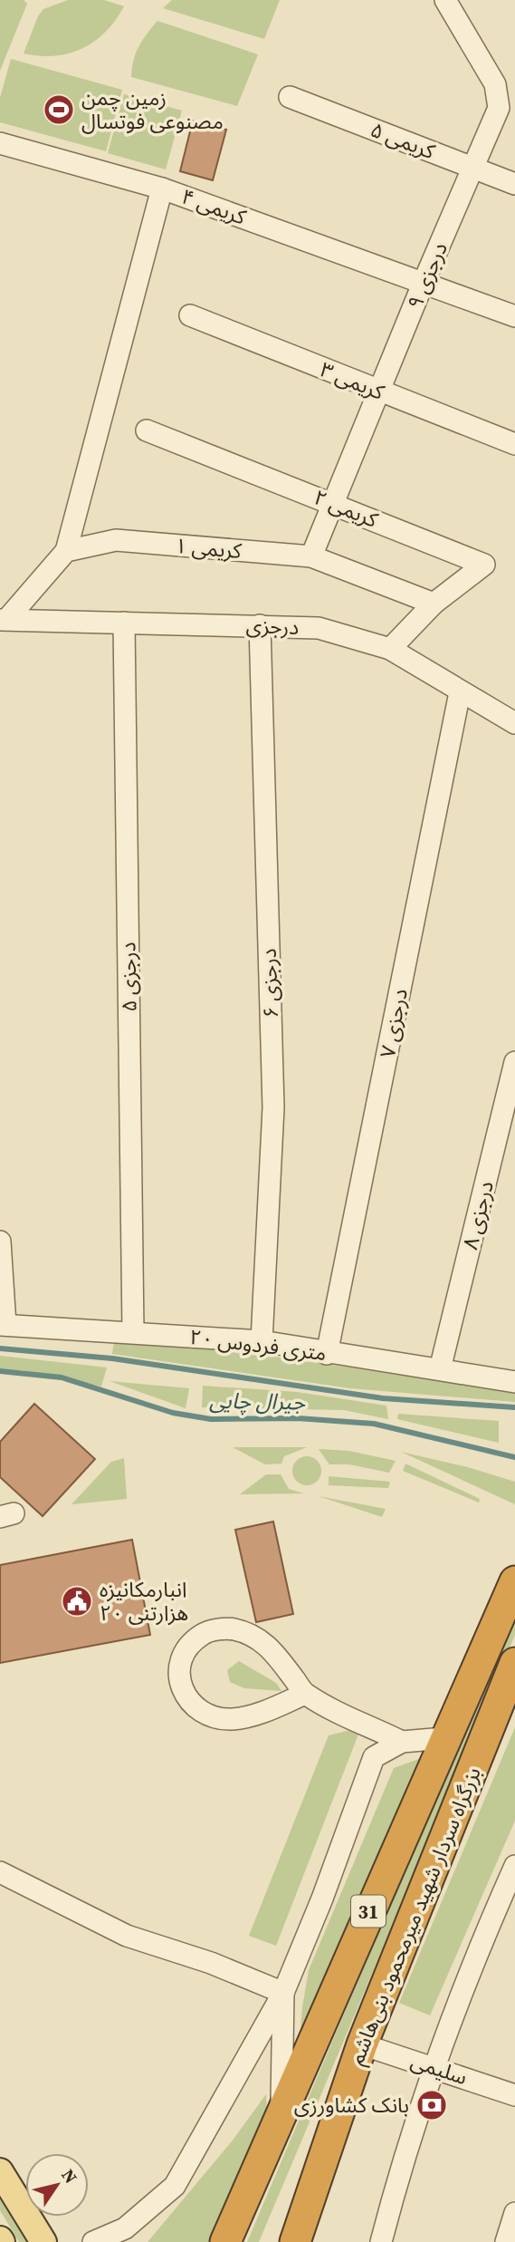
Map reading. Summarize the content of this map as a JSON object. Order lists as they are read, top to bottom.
{
  "streets": {
    "highway": ["31", "بزرگراه سردار شهید میرمحمود بنی‌هاشم"],
    "street": [
      "کریمی ۵",
      "کریمی ۴",
      "درجزی ۹",
      "کریمی ۳",
      "کریمی ۲",
      "کریمی ۱",
      "درجزی",
      "درجزی ۵",
      "درجزی ۶",
      "درجزی ۷",
      "درجزی ۸",
      "۲۰ متری فردوس",
      "سلیمی"
    ]
  },
  "crossings": [
    ["کریمی ۵", "درجزی ۹"],
    ["کریمی ۴", "درجزی ۹"],
    ["درجزی ۹", "کریمی ۳"],
    ["درجزی ۹", "کریمی ۲"],
    ["درجزی ۹", "کریمی ۱"],
    ["کریمی ۲", "کریمی ۱"],
    ["درجزی", "درجزی ۵"],
    ["درجزی", "درجزی ۶"],
    ["درجزی", "درجزی ۷"],
    ["درجزی ۵", "۲۰ متری فردوس"],
    ["درجزی ۶", "۲۰ متری فردوس"],
    ["درجزی ۷", "۲۰ متری فردوس"],
    ["درجزی ۸", "۲۰ متری فردوس"],
    ["بزرگراه سردار شهید میرمحمود بنی‌هاشم", "سلیمی"]
  ],
  "water": ["جیرال چایی"],
  "places": {
    "sports": ["زمین چمن مصنوعی فوتسال"],
    "public building": ["انبارمکانیزه ۲۰ هزارتنی"],
    "bank": ["بانک کشاورزی"]
  },
  "north": "top right"
}
